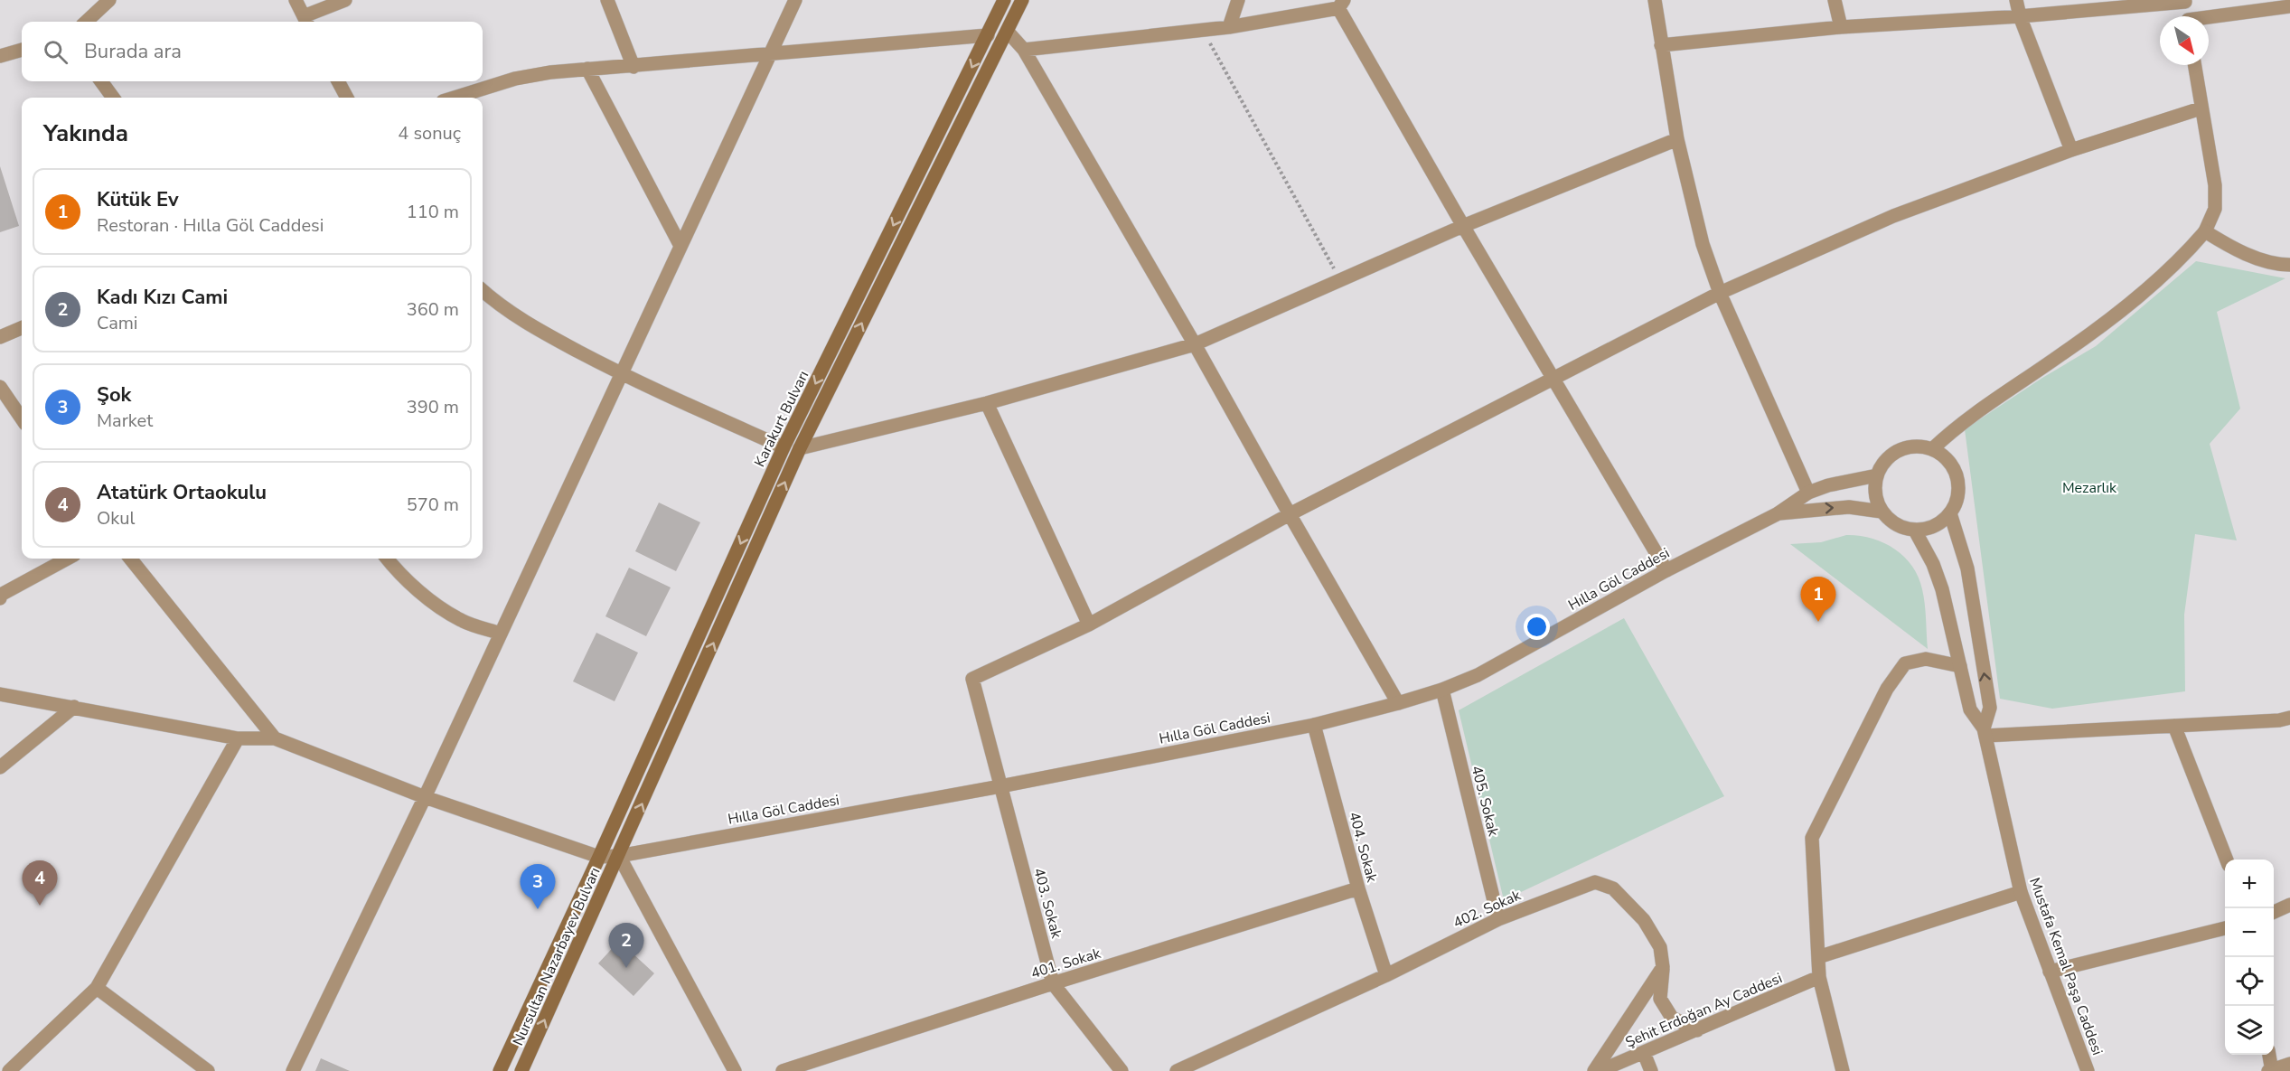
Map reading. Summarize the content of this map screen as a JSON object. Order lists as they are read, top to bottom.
{
  "streets": {
    "main road": ["Karakurt Bulvarı", "Nursultan Nazarbayev Bulvarı"],
    "street": [
      "Hılla Göl Caddesi",
      "405. Sokak",
      "404. Sokak",
      "403. Sokak",
      "402. Sokak",
      "401. Sokak",
      "Mustafa Kemal Paşa Caddesi",
      "Şehit Erdoğan Ay Caddesi"
    ]
  },
  "crossings": [
    ["Karakurt Bulvarı", "Hılla Göl Caddesi"],
    ["Karakurt Bulvarı", "Nursultan Nazarbayev Bulvarı"],
    ["Hılla Göl Caddesi", "405. Sokak"],
    ["Hılla Göl Caddesi", "404. Sokak"],
    ["Hılla Göl Caddesi", "403. Sokak"],
    ["Hılla Göl Caddesi", "Nursultan Nazarbayev Bulvarı"],
    ["Hılla Göl Caddesi", "Mustafa Kemal Paşa Caddesi"],
    ["405. Sokak", "402. Sokak"],
    ["404. Sokak", "402. Sokak"],
    ["404. Sokak", "401. Sokak"],
    ["403. Sokak", "401. Sokak"],
    ["402. Sokak", "Şehit Erdoğan Ay Caddesi"]
  ],
  "parks": ["Mezarlık"],
  "north": "bottom right",
  "page": {
    "search": "Burada ara",
    "heading": ["Yakında", "4 sonuç"],
    "list": [
      {
        "mark": "1",
        "name": "Kütük Ev",
        "note": "Restoran · Hılla Göl Caddesi",
        "value": "110 m"
      },
      {
        "mark": "2",
        "name": "Kadı Kızı Cami",
        "note": "Cami",
        "value": "360 m"
      },
      {
        "mark": "3",
        "name": "Şok",
        "note": "Market",
        "value": "390 m"
      },
      {
        "mark": "4",
        "name": "Atatürk Ortaokulu",
        "note": "Okul",
        "value": "570 m"
      }
    ],
    "pins": [
      "1",
      "4",
      "3",
      "2"
    ],
    "map_buttons": ["+", "−"]
  }
}
